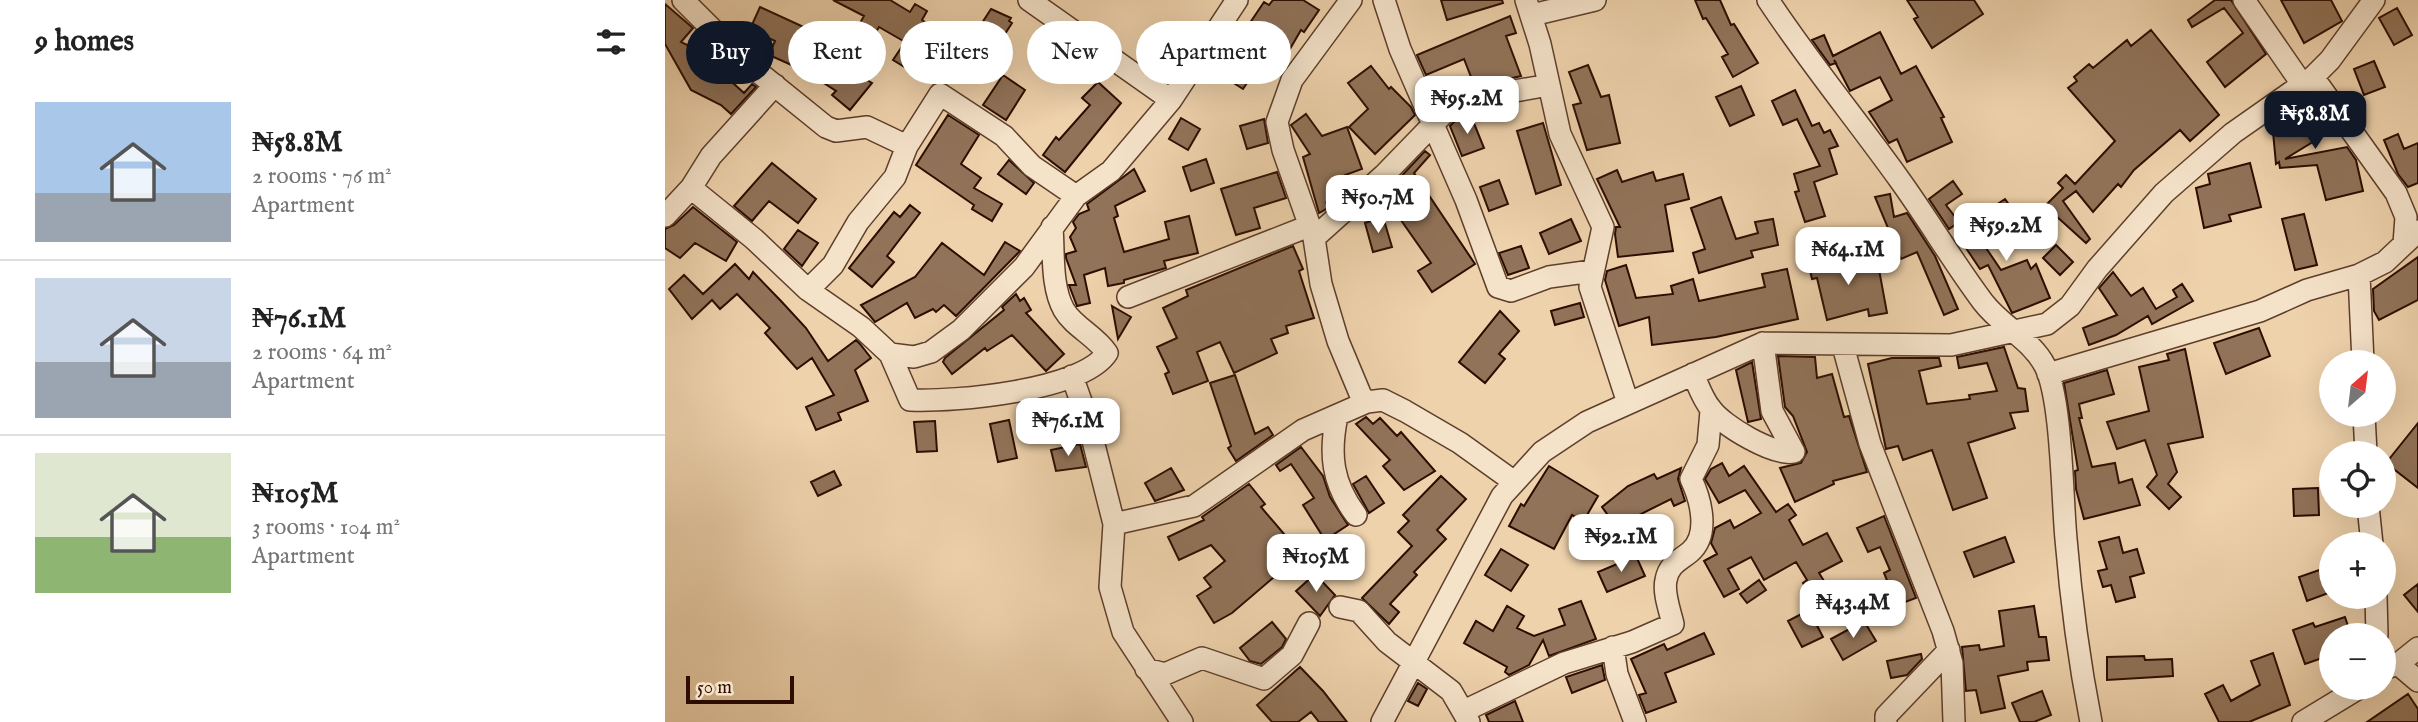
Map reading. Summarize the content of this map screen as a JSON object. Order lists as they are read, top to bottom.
{
  "scale_bar": "50 m",
  "north": "top right",
  "page": {
    "heading": "9 homes",
    "chip": [
      "Buy",
      "Rent",
      "Filters",
      "New",
      "Apartment"
    ],
    "price": [
      "₦95.2M",
      "₦58.8M",
      "₦50.7M",
      "₦59.2M",
      "₦64.1M",
      "₦76.1M",
      "₦92.1M",
      "₦105M",
      "₦43.4M"
    ],
    "list": [
      {
        "name": "₦58.8M",
        "note": "2 rooms · 76 m² · Apartment"
      },
      {
        "name": "₦76.1M",
        "note": "2 rooms · 64 m² · Apartment"
      },
      {
        "name": "₦105M",
        "note": "3 rooms · 104 m² · Apartment"
      }
    ],
    "map_buttons": ["+", "−"],
    "scale": "50 m"
  }
}
